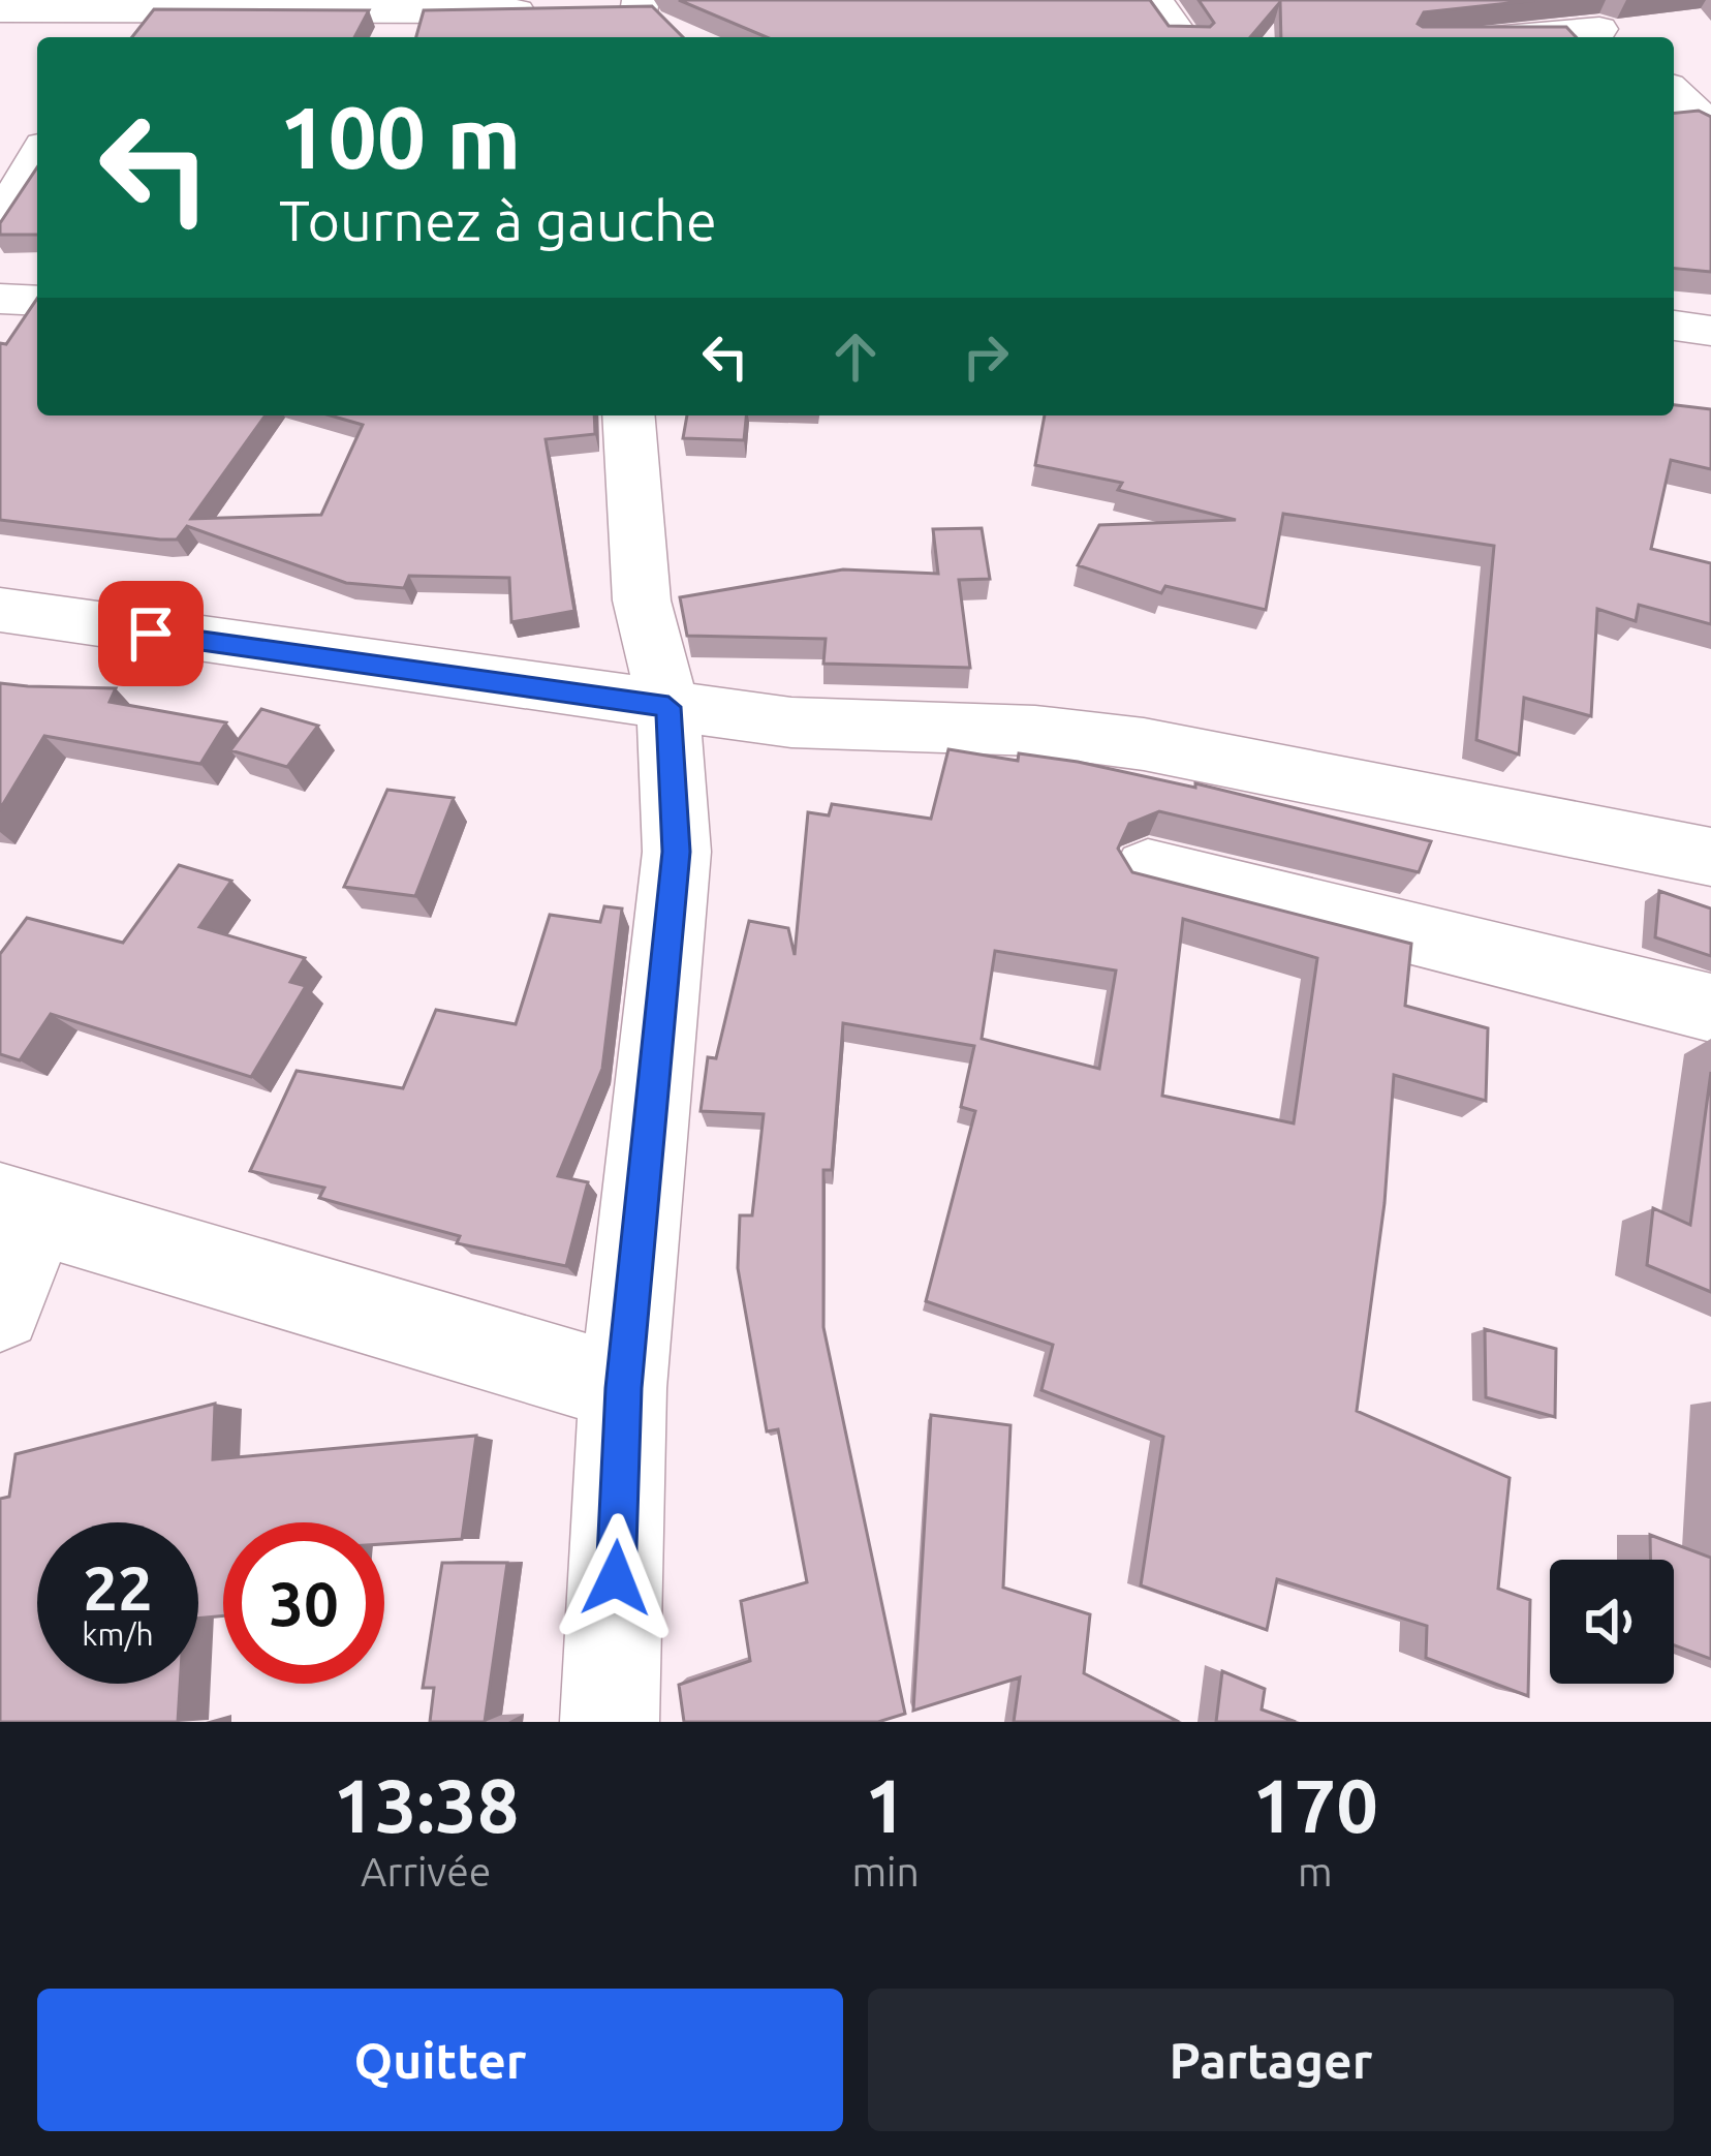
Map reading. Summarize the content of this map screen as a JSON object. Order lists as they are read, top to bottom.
{
  "page": {
    "turn": ["100 m", "Tournez à gauche"],
    "speed": "22 km/h",
    "limit": "30",
    "eta": [
      "13:38",
      "Arrivée",
      "1",
      "min",
      "170",
      "m"
    ],
    "buttons": ["Quitter", "Partager"]
  }
}
